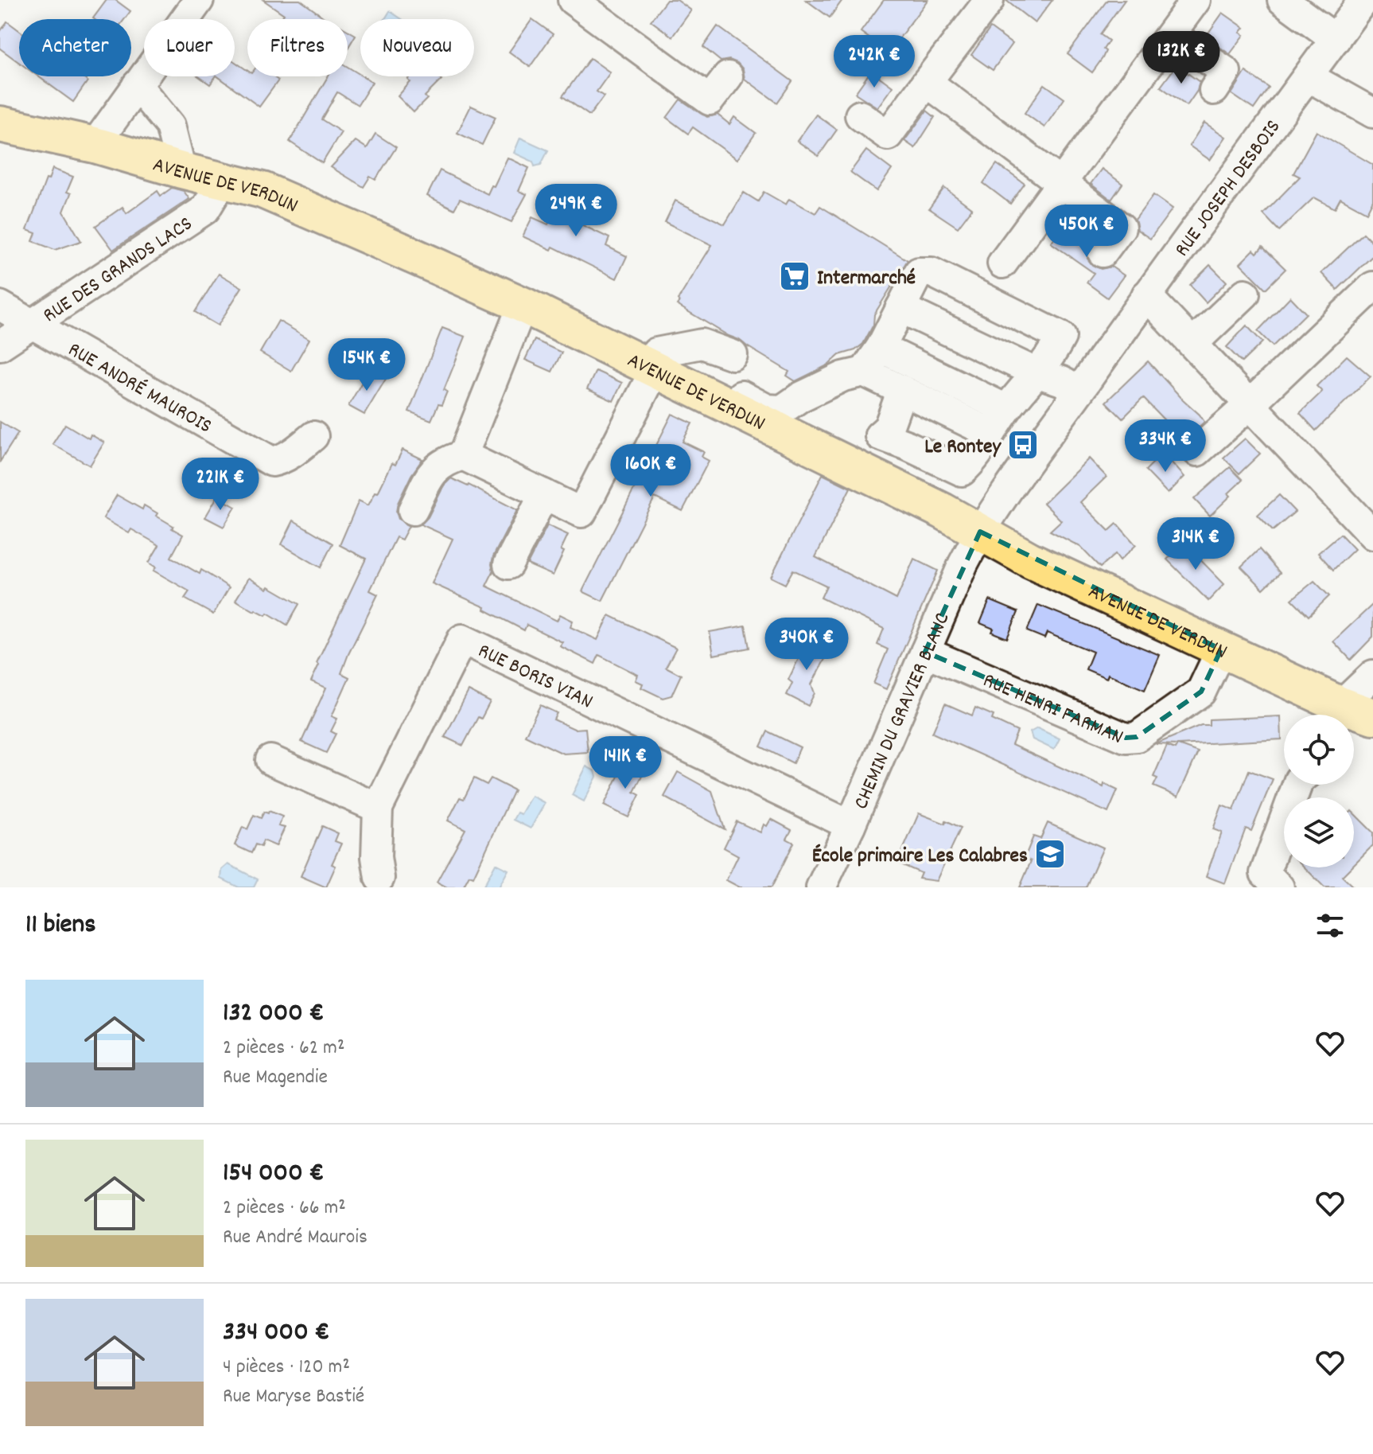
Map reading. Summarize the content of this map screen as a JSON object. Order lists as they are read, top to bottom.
{
  "streets": {
    "main road": ["AVENUE DE VERDUN"],
    "street": [
      "RUE JOSEPH DESBOIS",
      "RUE DES GRANDS LACS",
      "RUE ANDRÉ MAUROIS",
      "RUE BORIS VIAN",
      "RUE HENRI FARMAN",
      "CHEMIN DU GRAVIER BLANC"
    ]
  },
  "crossings": [
    ["AVENUE DE VERDUN", "RUE JOSEPH DESBOIS"],
    ["AVENUE DE VERDUN", "RUE DES GRANDS LACS"],
    ["AVENUE DE VERDUN", "RUE HENRI FARMAN"],
    ["AVENUE DE VERDUN", "CHEMIN DU GRAVIER BLANC"],
    ["RUE JOSEPH DESBOIS", "CHEMIN DU GRAVIER BLANC"],
    ["RUE DES GRANDS LACS", "RUE ANDRÉ MAUROIS"],
    ["RUE BORIS VIAN", "CHEMIN DU GRAVIER BLANC"],
    ["RUE HENRI FARMAN", "CHEMIN DU GRAVIER BLANC"]
  ],
  "places": {
    "supermarket": ["Intermarché"],
    "bus stop": ["Le Rontey"],
    "school or university": ["École primaire Les Calabres"]
  },
  "page": {
    "chip": [
      "Acheter",
      "Louer",
      "Filtres",
      "Nouveau"
    ],
    "price": [
      "132K €",
      "242K €",
      "249K €",
      "450K €",
      "154K €",
      "334K €",
      "160K €",
      "221K €",
      "314K €",
      "340K €",
      "141K €"
    ],
    "heading": "11 biens",
    "list": [
      {
        "name": "132 000 €",
        "note": "2 pièces · 62 m² · Rue Magendie"
      },
      {
        "name": "154 000 €",
        "note": "2 pièces · 66 m² · Rue André Maurois"
      },
      {
        "name": "334 000 €",
        "note": "4 pièces · 120 m² · Rue Maryse Bastié"
      }
    ]
  }
}
